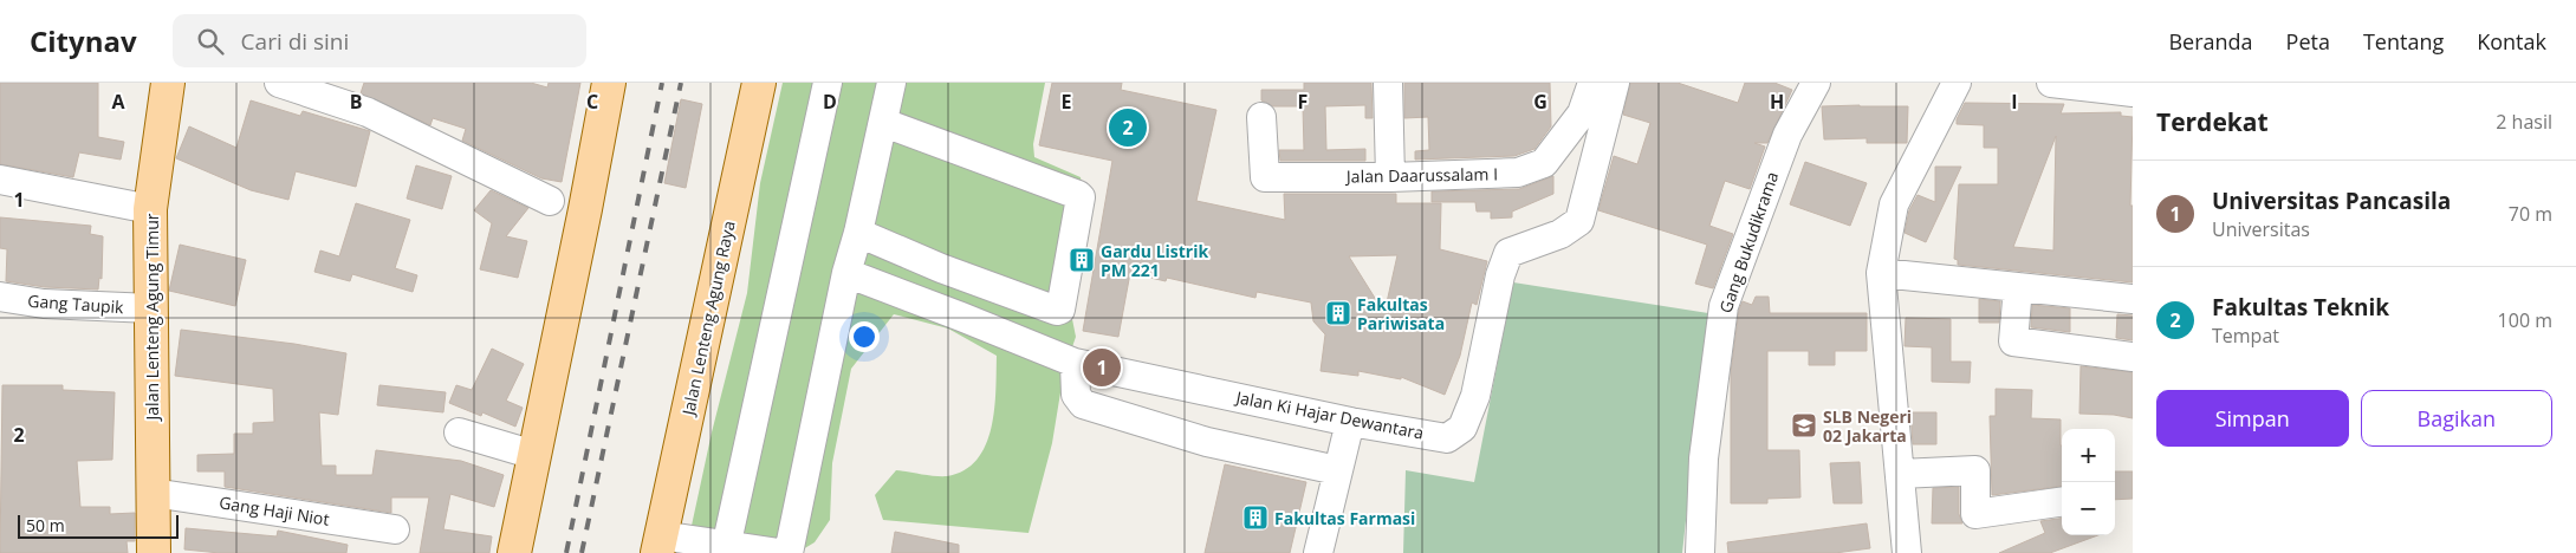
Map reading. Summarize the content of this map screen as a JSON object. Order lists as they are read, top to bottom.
{
  "streets": {
    "main road": ["Jalan Lenteng Agung Timur", "Jalan Lenteng Agung Raya"],
    "street": [
      "Jalan Daarussalam I",
      "Gang Bukudikrama",
      "Gang Taupik",
      "Jalan Ki Hajar Dewantara",
      "Gang Haji Niot"
    ]
  },
  "crossings": [
    ["Gang Taupik", "Jalan Lenteng Agung Timur"],
    ["Jalan Lenteng Agung Timur", "Gang Haji Niot"]
  ],
  "places": {
    "building": ["Gardu Listrik PM 221", "Fakultas Pariwisata", "Fakultas Farmasi"],
    "school or university": ["SLB Negeri 02 Jakarta"]
  },
  "scale_bar": "50 m",
  "page": {
    "header": "Citynav",
    "search": "Cari di sini",
    "nav": [
      "Beranda",
      "Peta",
      "Tentang",
      "Kontak"
    ],
    "heading": ["Terdekat", "2 hasil"],
    "pins": ["2", "1"],
    "list": [
      {
        "mark": "1",
        "name": "Universitas Pancasila",
        "note": "Universitas",
        "value": "70 m"
      },
      {
        "mark": "2",
        "name": "Fakultas Teknik",
        "note": "Tempat",
        "value": "100 m"
      }
    ],
    "buttons": ["Simpan", "Bagikan"],
    "map_buttons": ["+", "−"],
    "scale": "50 m"
  },
  "grid": {
    "columns": [
      "A",
      "B",
      "C",
      "D",
      "E",
      "F",
      "G",
      "H",
      "I"
    ],
    "rows": ["1", "2"]
  }
}
